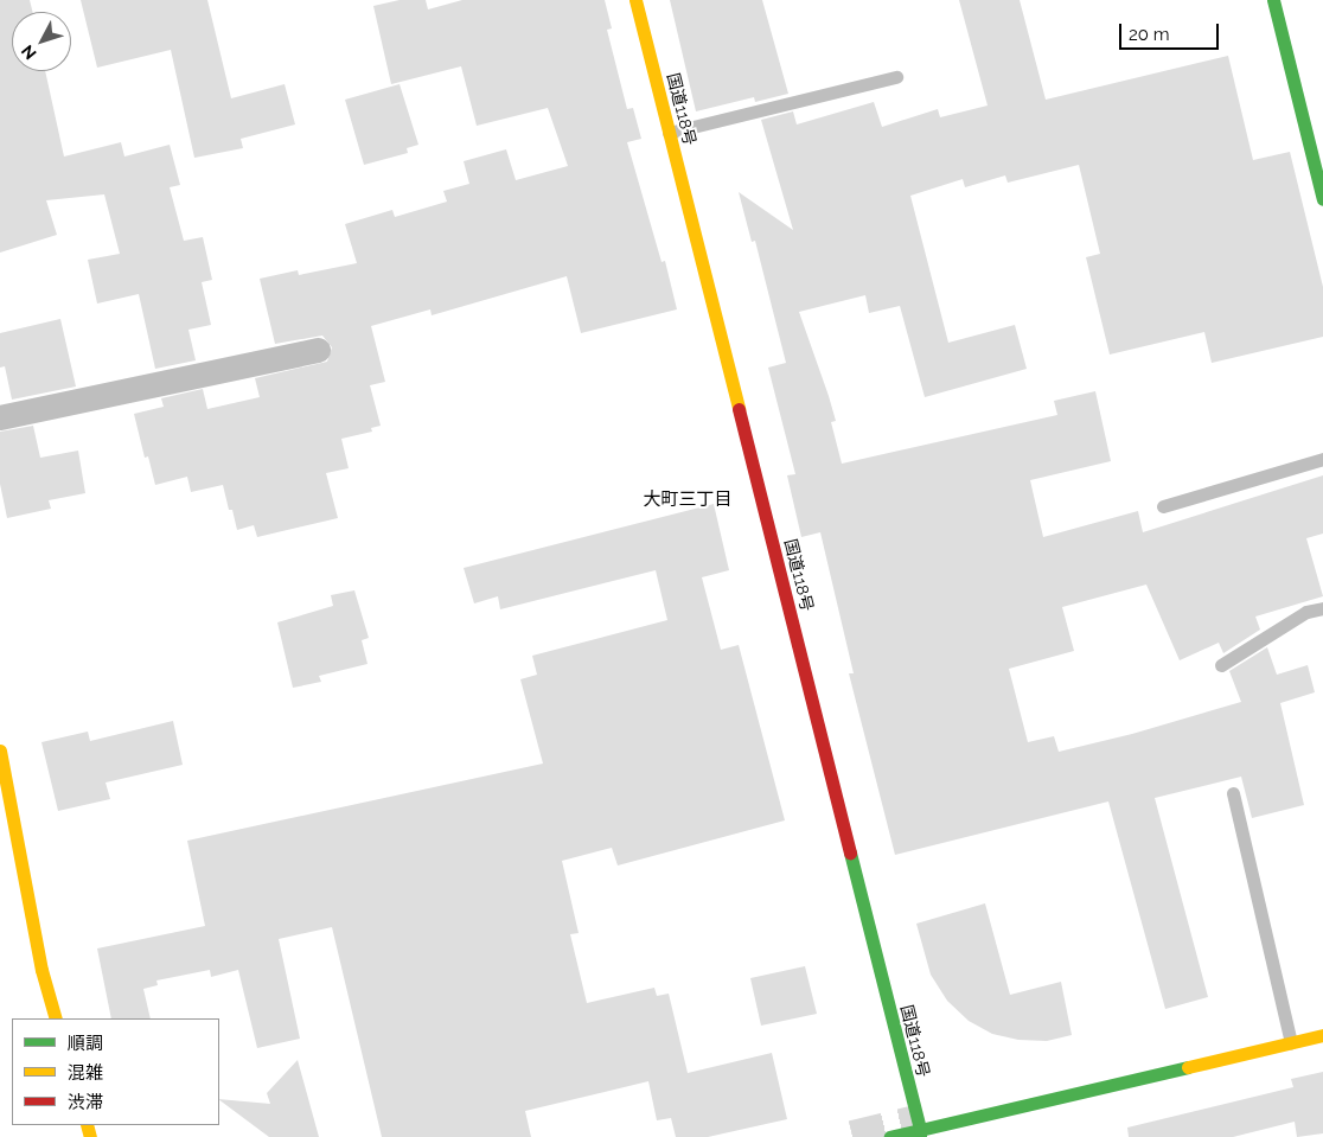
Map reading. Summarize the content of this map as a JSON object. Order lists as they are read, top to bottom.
{
  "streets": {
    "main road": ["国道118号"]
  },
  "districts": ["大町三丁目"],
  "legend": ["順調", "混雑", "渋滞"],
  "scale_bar": "20 m",
  "north": "bottom left"
}
